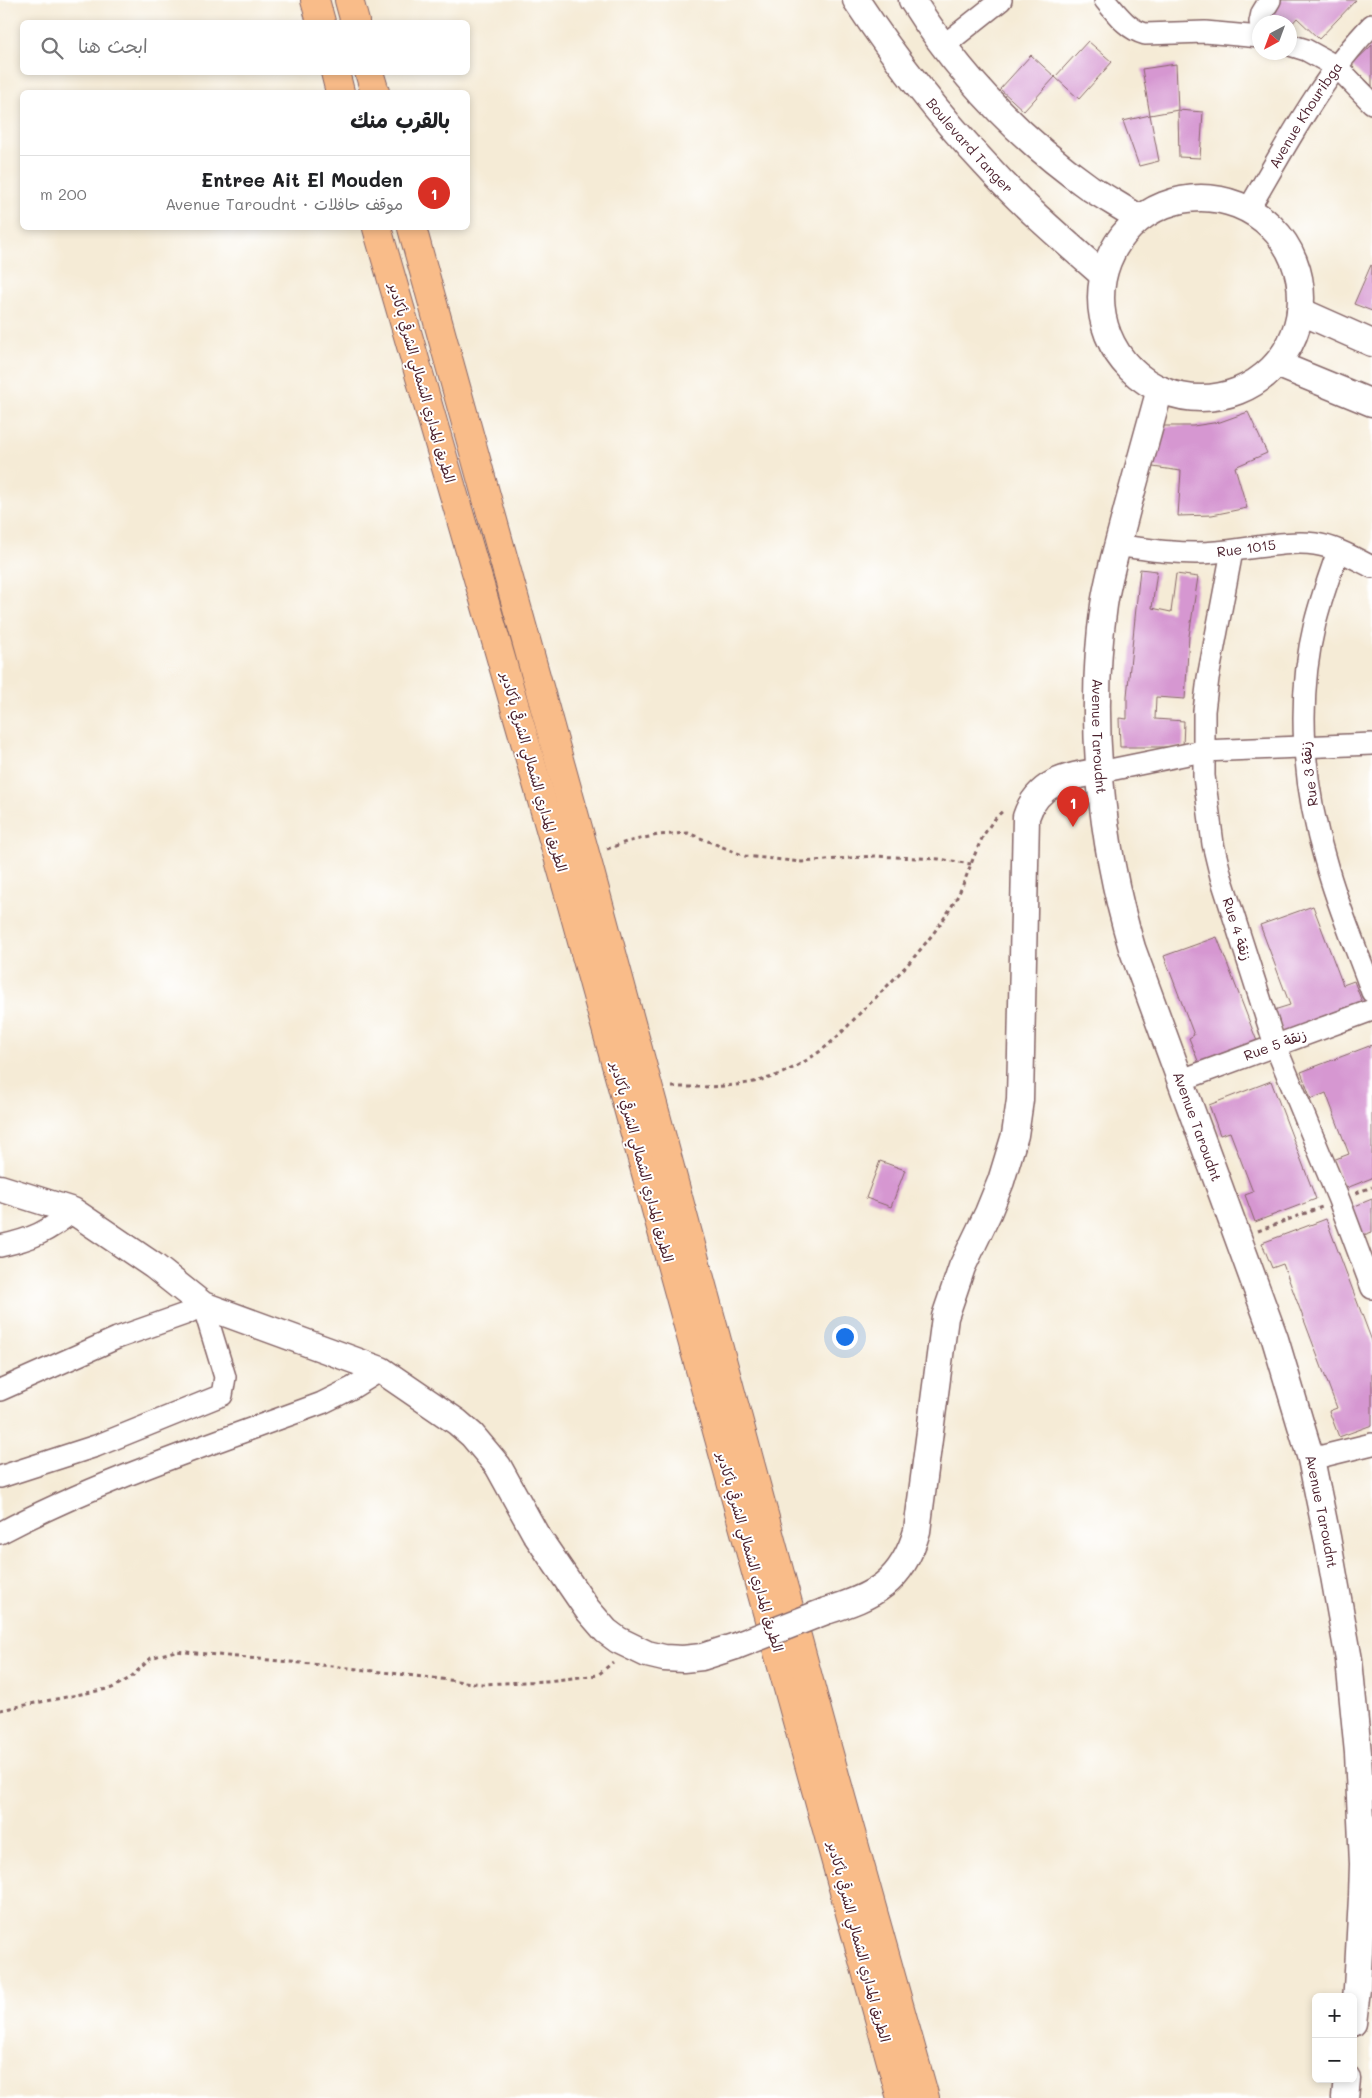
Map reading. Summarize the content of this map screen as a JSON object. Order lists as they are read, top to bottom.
{
  "streets": {
    "highway": ["الطريق المداري الشمالي الشرقي بأكادير"],
    "street": [
      "Avenue Khouribga",
      "Boulevard Tanger",
      "Rue 1015",
      "Avenue Taroudnt",
      "Rue 3 زنقة",
      "Rue 4 زنقة",
      "Rue 5 زنقة"
    ]
  },
  "crossings": [
    ["Rue 1015", "Avenue Taroudnt"],
    ["Rue 1015", "Rue 3 زنقة"],
    ["Rue 1015", "Rue 4 زنقة"],
    ["Avenue Taroudnt", "Rue 5 زنقة"],
    ["Rue 4 زنقة", "Rue 5 زنقة"]
  ],
  "north": "bottom left",
  "page": {
    "search": "ابحث هنا",
    "heading": "بالقرب منك",
    "list": [
      {
        "mark": "1",
        "name": "Entree Ait El Mouden",
        "note": "موقف حافلات · Avenue Taroudnt",
        "value": "200 m"
      }
    ],
    "pins": "1",
    "map_buttons": ["+", "−"]
  }
}
